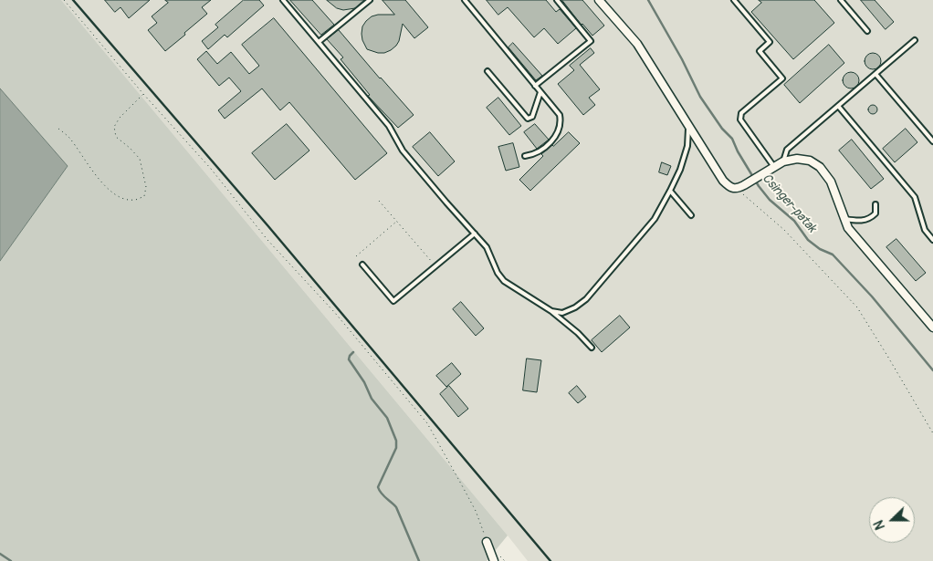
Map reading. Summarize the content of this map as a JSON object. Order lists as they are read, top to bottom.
{
  "water": ["Csinger-patak"],
  "north": "left"
}
